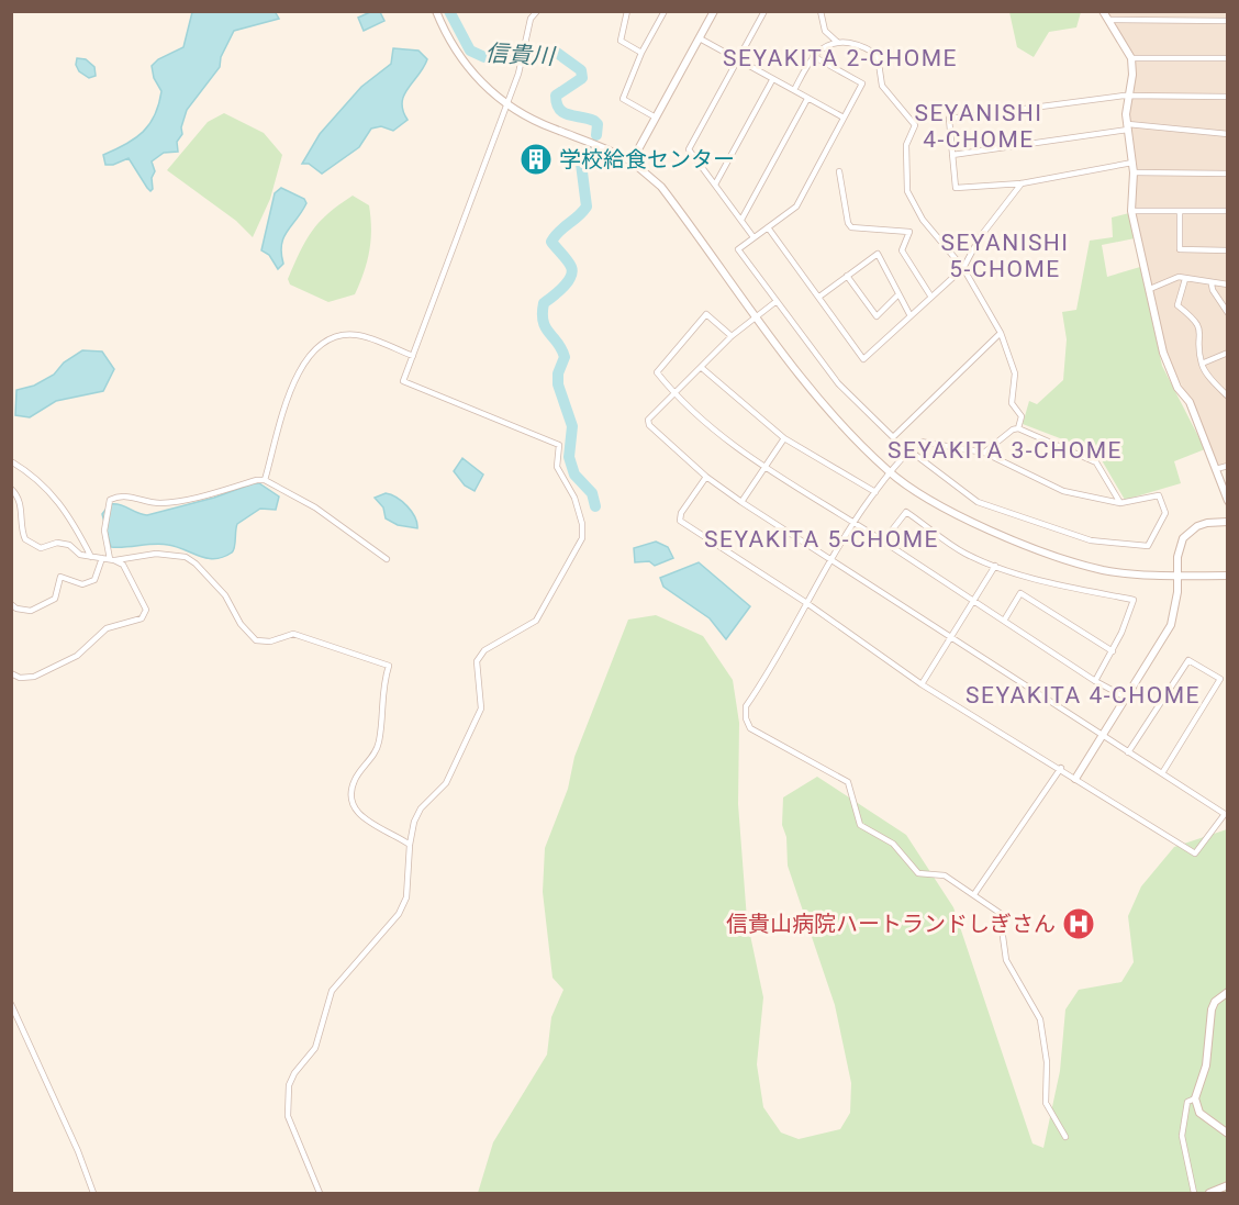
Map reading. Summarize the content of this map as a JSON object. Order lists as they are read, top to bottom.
{
  "districts": [
    "SEYAKITA 2-CHOME",
    "SEYANISHI 4-CHOME",
    "SEYANISHI 5-CHOME",
    "SEYAKITA 3-CHOME",
    "SEYAKITA 5-CHOME",
    "SEYAKITA 4-CHOME"
  ],
  "water": ["信貴川"],
  "places": {
    "building": ["学校給食センター"],
    "hospital": ["信貴山病院ハートランドしぎさん"]
  }
}
